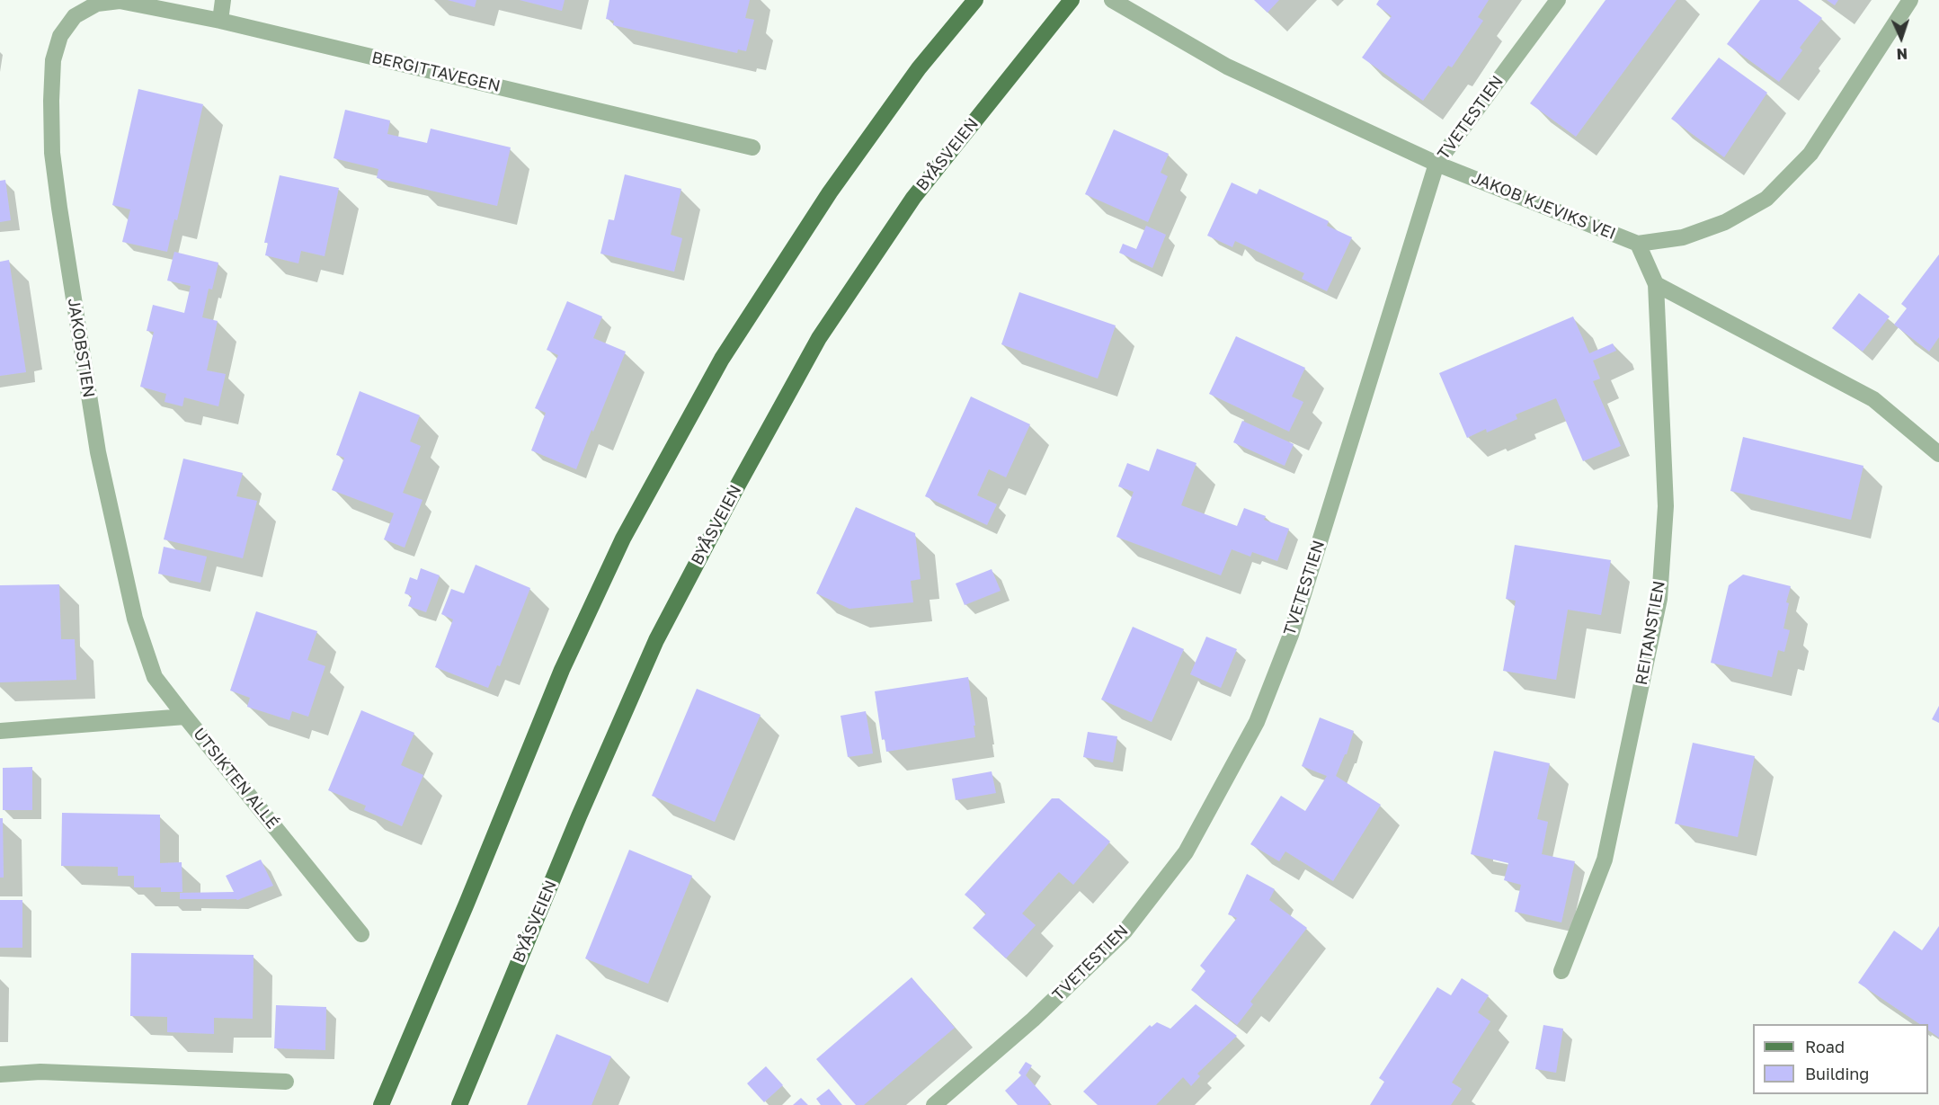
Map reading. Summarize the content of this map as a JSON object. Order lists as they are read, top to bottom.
{
  "streets": {
    "main road": ["BYÅSVEIEN"],
    "street": [
      "BERGITTAVEGEN",
      "TVETESTIEN",
      "JAKOB KJEVIKS VEI",
      "JAKOBSTIEN",
      "REITANSTIEN",
      "UTSIKTEN ALLÉ"
    ]
  },
  "crossings": [
    ["BERGITTAVEGEN", "JAKOBSTIEN"],
    ["TVETESTIEN", "JAKOB KJEVIKS VEI"],
    ["JAKOBSTIEN", "UTSIKTEN ALLÉ"]
  ],
  "legend": ["Road", "Building"],
  "north": "bottom"
}
